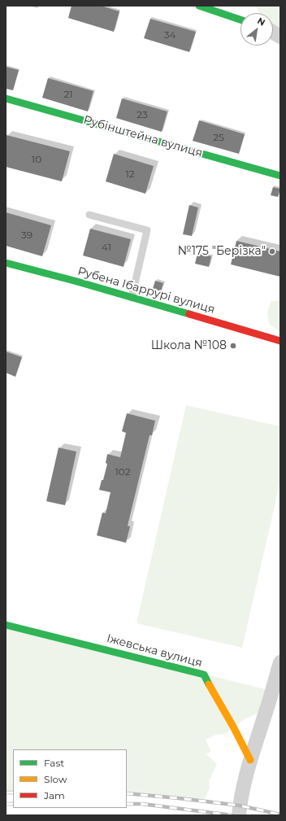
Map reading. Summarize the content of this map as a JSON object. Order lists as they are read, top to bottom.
{
  "streets": {
    "street": ["Рубінштейна вулиця", "Рубена Ібаррурі вулиця", "Іжевська вулиця"]
  },
  "places": ["№175 \"Берізка\"", "Школа №108"],
  "house_numbers": [
    "34",
    "21",
    "23",
    "25",
    "10",
    "12",
    "39",
    "41",
    "102"
  ],
  "legend": ["Fast", "Slow", "Jam"],
  "north": "top right"
}
